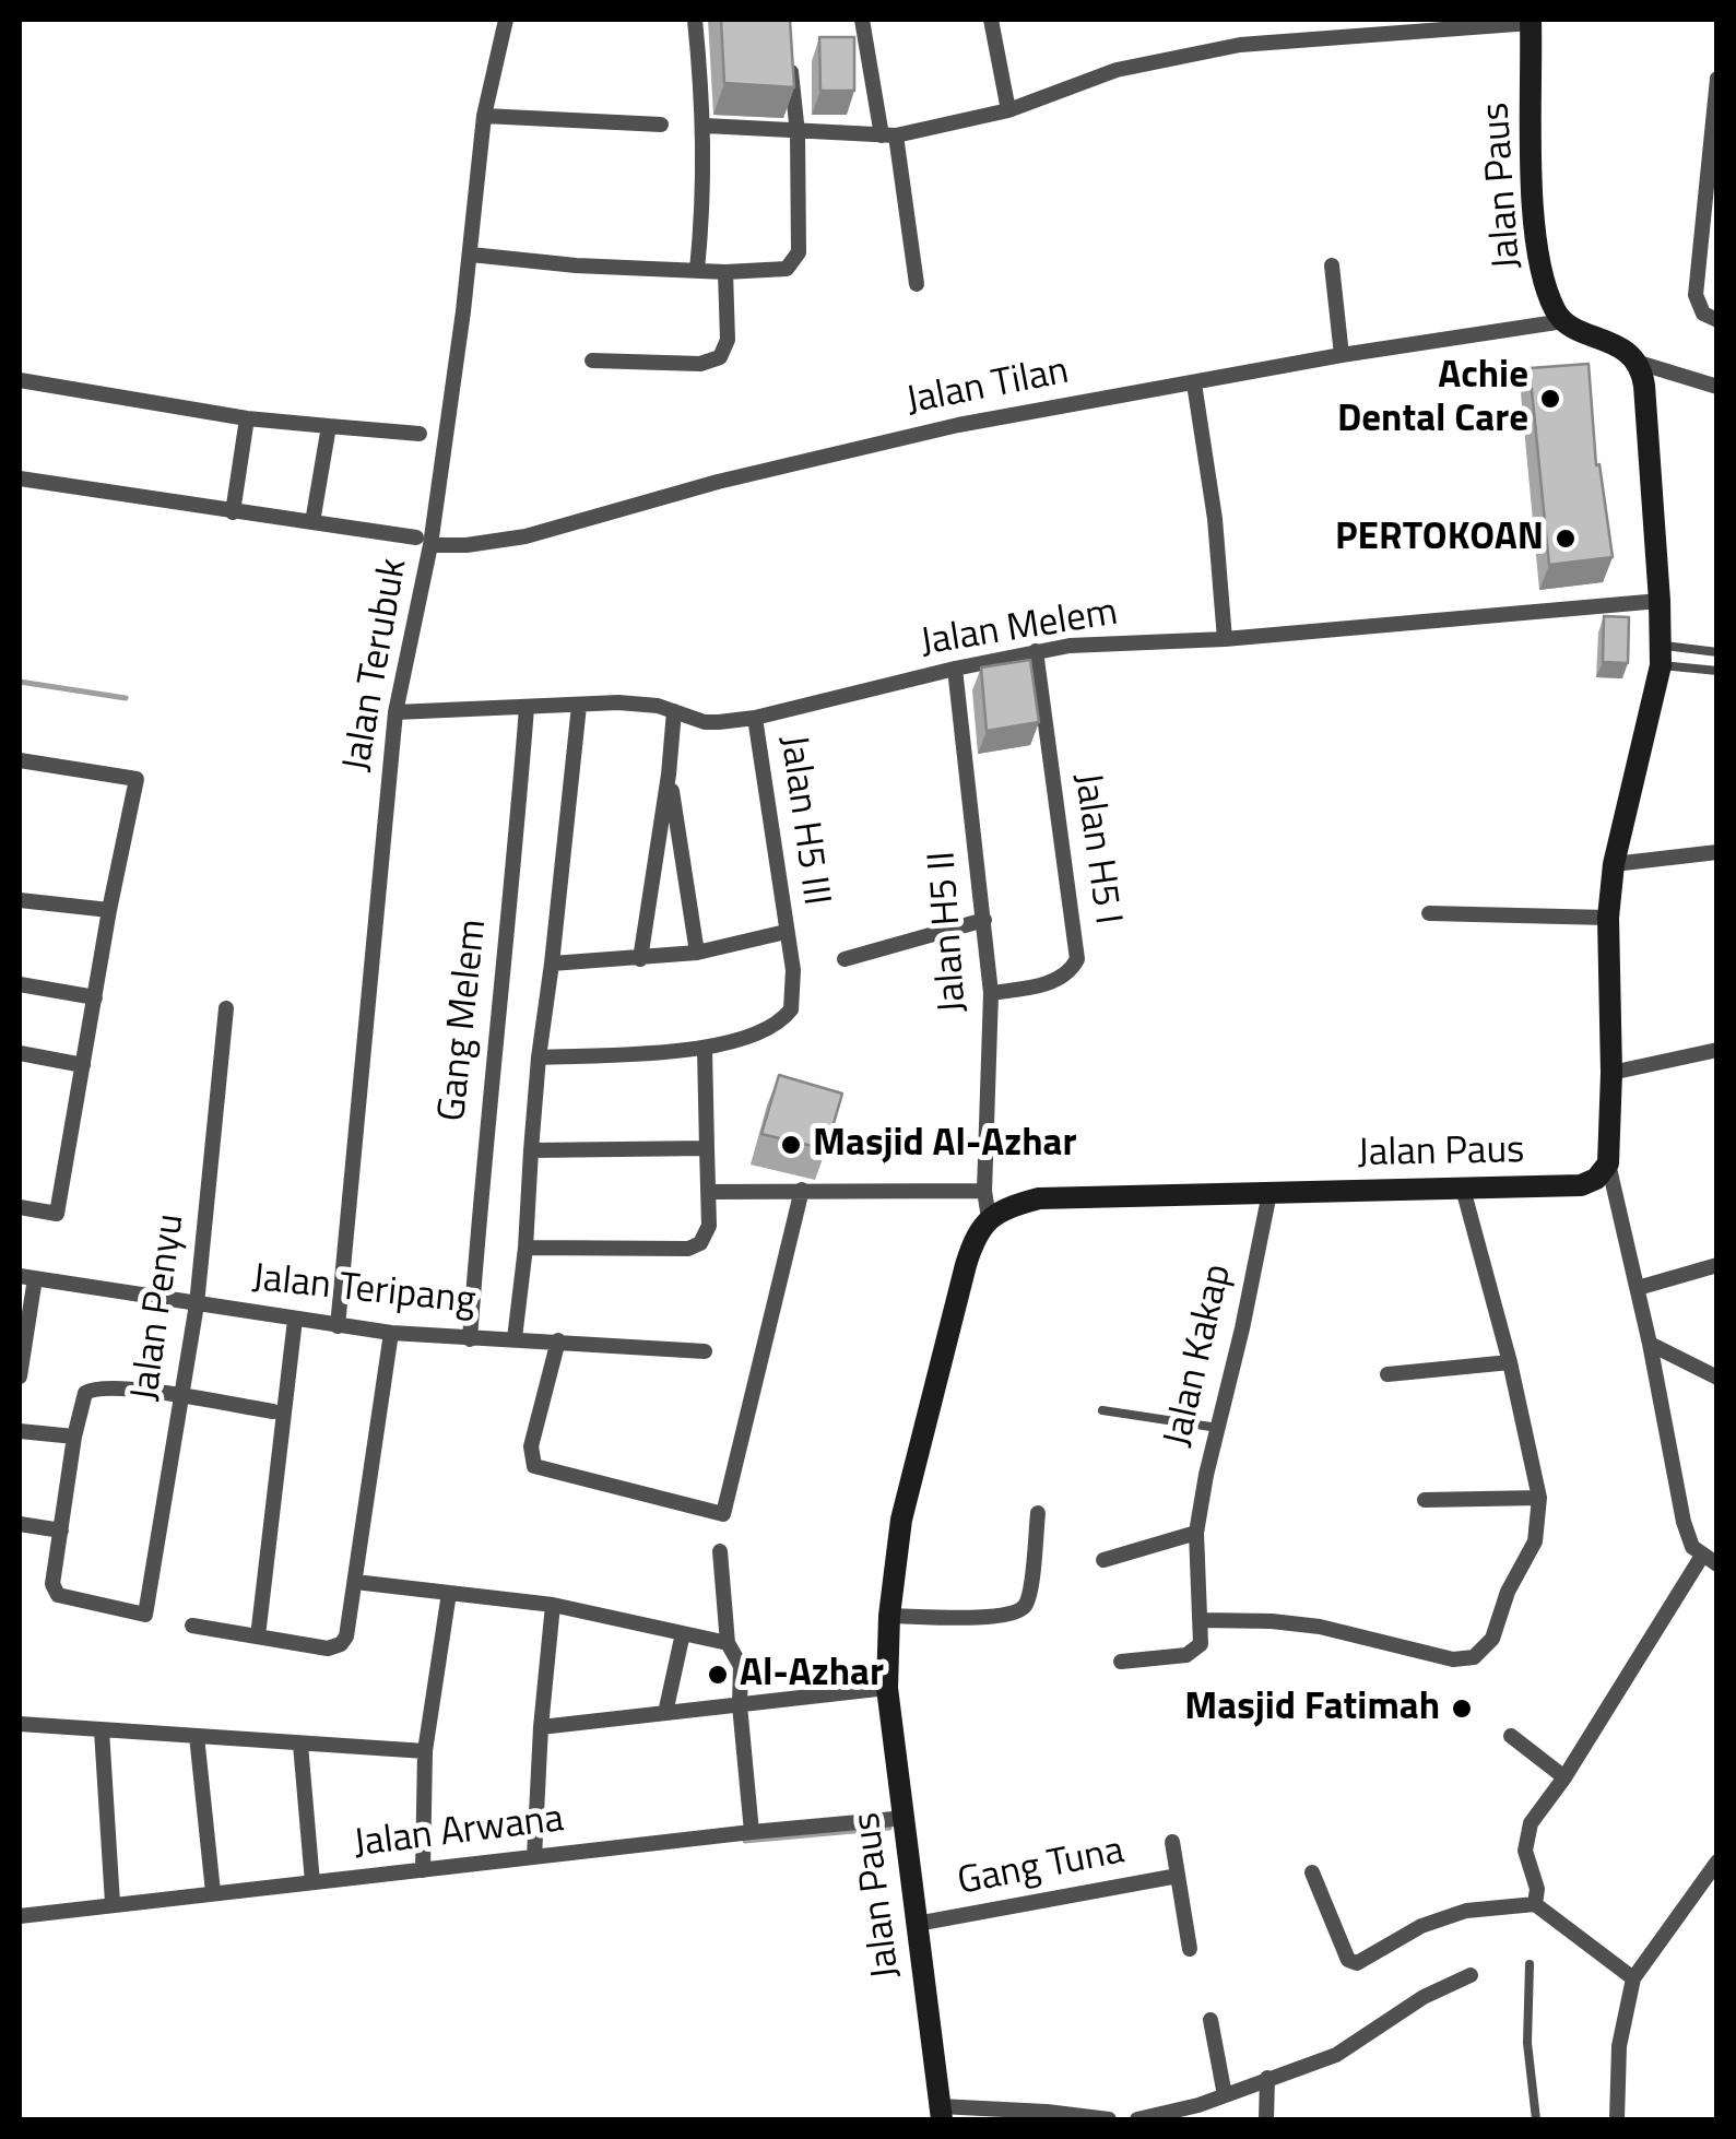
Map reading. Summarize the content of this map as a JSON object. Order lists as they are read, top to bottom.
{
  "streets": {
    "main road": ["Jalan Paus"],
    "street": [
      "Jalan Tilan",
      "Jalan Melem",
      "Jalan Terubuk",
      "Jalan H5 III",
      "Jalan H5 I",
      "Jalan H5 II",
      "Gang Melem",
      "Jalan Teripang",
      "Jalan Penyu",
      "Jalan Kakap",
      "Jalan Arwana",
      "Gang Tuna"
    ]
  },
  "crossings": [
    ["Jalan Paus", "Jalan Tilan"],
    ["Jalan Paus", "Jalan H5 II"],
    ["Jalan Paus", "Jalan Kakap"],
    ["Jalan Paus", "Jalan Arwana"],
    ["Jalan Paus", "Gang Tuna"],
    ["Jalan Tilan", "Jalan Terubuk"],
    ["Jalan Melem", "Jalan Terubuk"],
    ["Jalan Melem", "Jalan H5 III"],
    ["Jalan Melem", "Jalan H5 I"],
    ["Jalan Melem", "Jalan H5 II"],
    ["Jalan Melem", "Gang Melem"],
    ["Jalan Terubuk", "Jalan Teripang"],
    ["Jalan H5 I", "Jalan H5 II"],
    ["Gang Melem", "Jalan Teripang"],
    ["Jalan Teripang", "Jalan Penyu"]
  ],
  "places": [
    "Achie Dental Care",
    "PERTOKOAN",
    "Masjid Al-Azhar",
    "Al-Azhar",
    "Masjid Fatimah"
  ]
}
